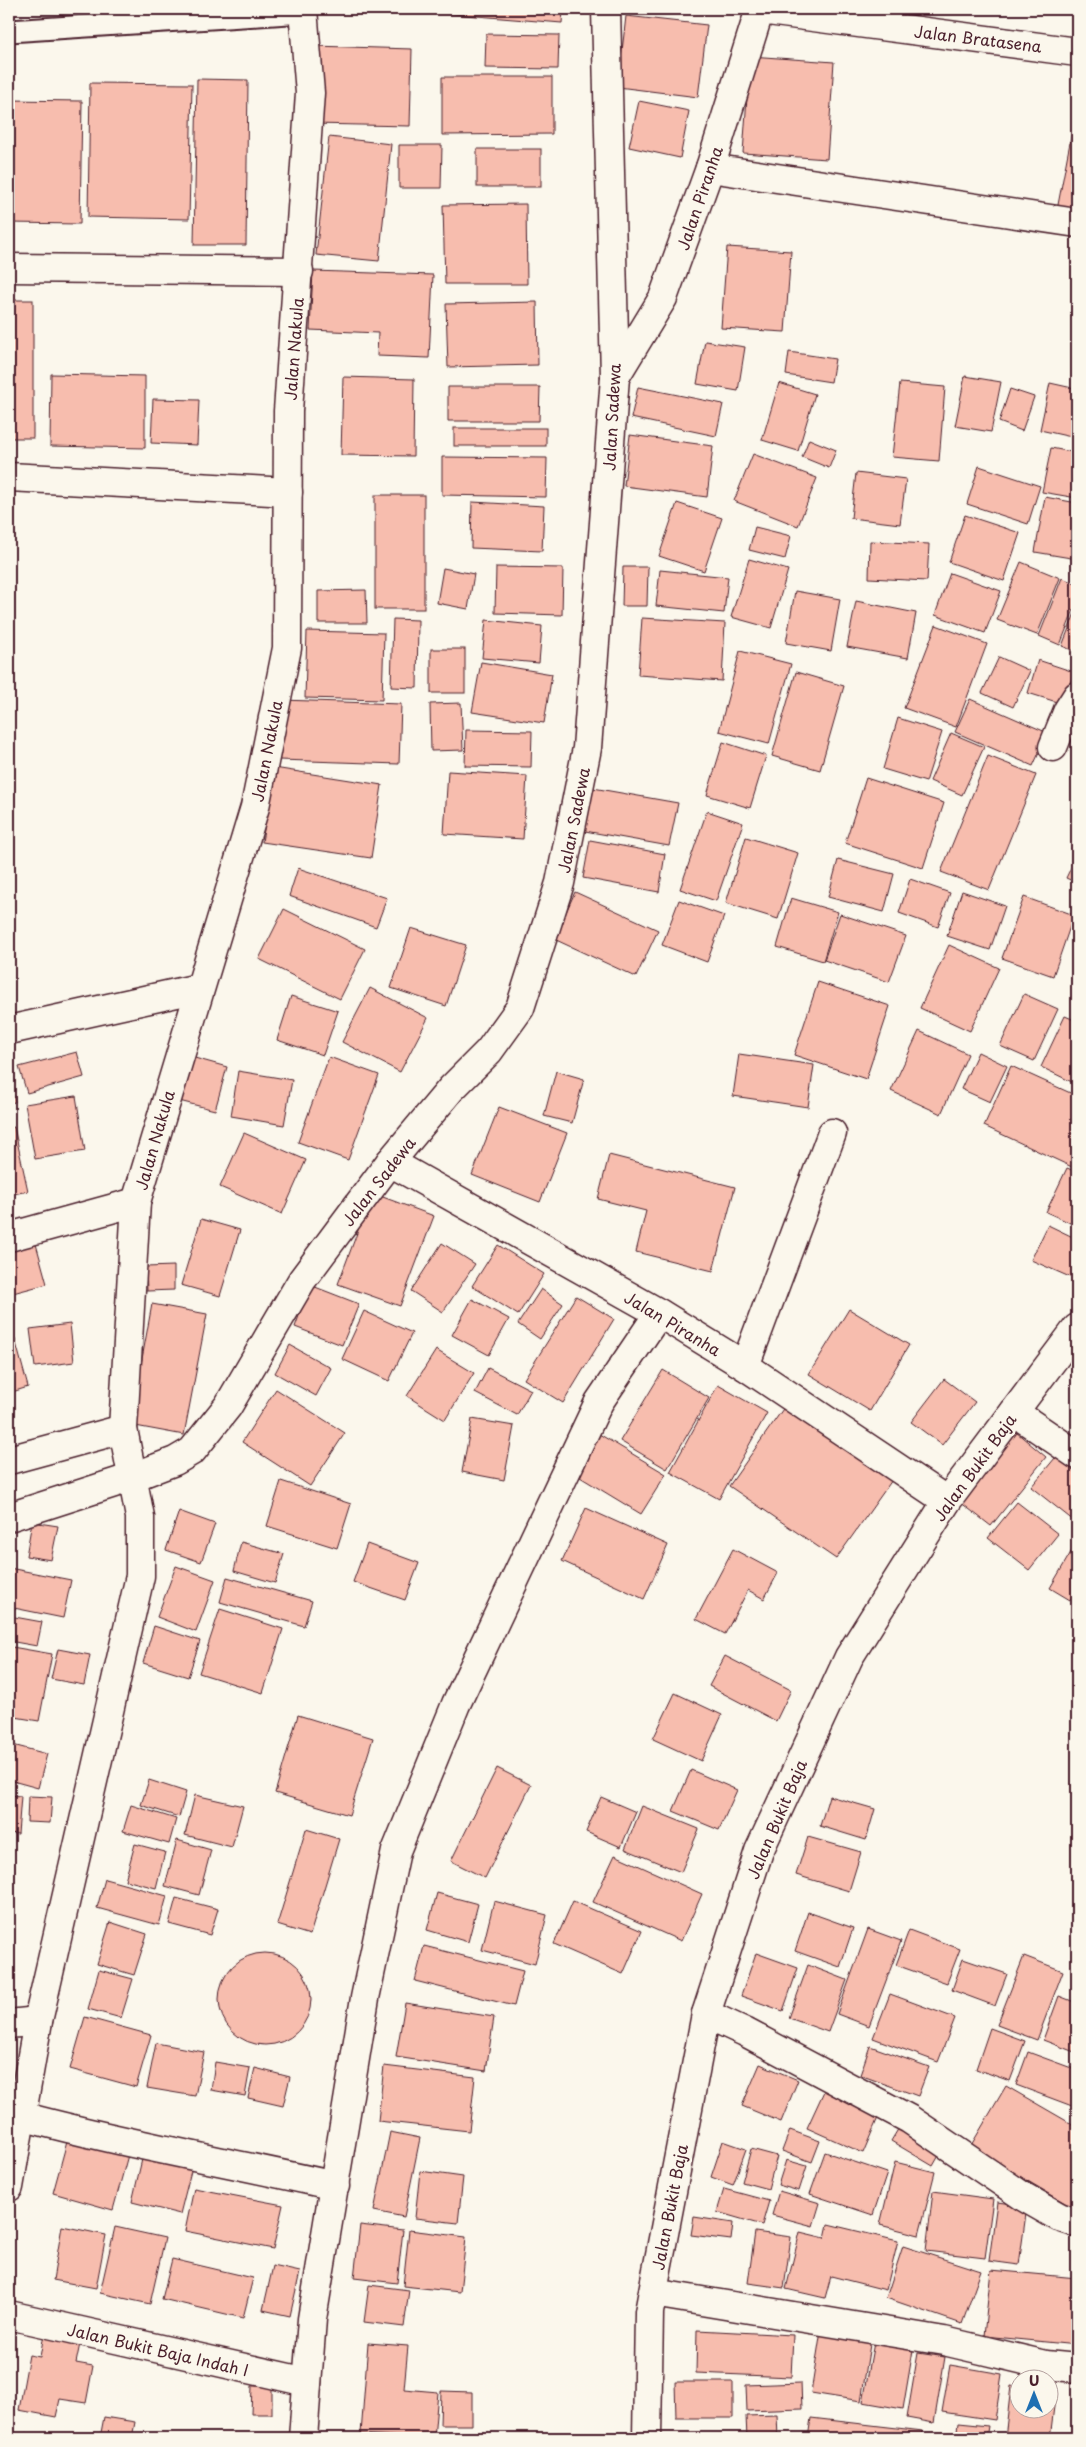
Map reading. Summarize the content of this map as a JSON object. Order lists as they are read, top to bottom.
{
  "streets": {
    "street": [
      "Jalan Bratasena",
      "Jalan Piranha",
      "Jalan Nakula",
      "Jalan Sadewa",
      "Jalan Bukit Baja",
      "Jalan Bukit Baja Indah I"
    ]
  },
  "crossings": [
    ["Jalan Bratasena", "Jalan Piranha"],
    ["Jalan Piranha", "Jalan Sadewa"],
    ["Jalan Piranha", "Jalan Bukit Baja"],
    ["Jalan Nakula", "Jalan Sadewa"]
  ],
  "north": "top"
}
